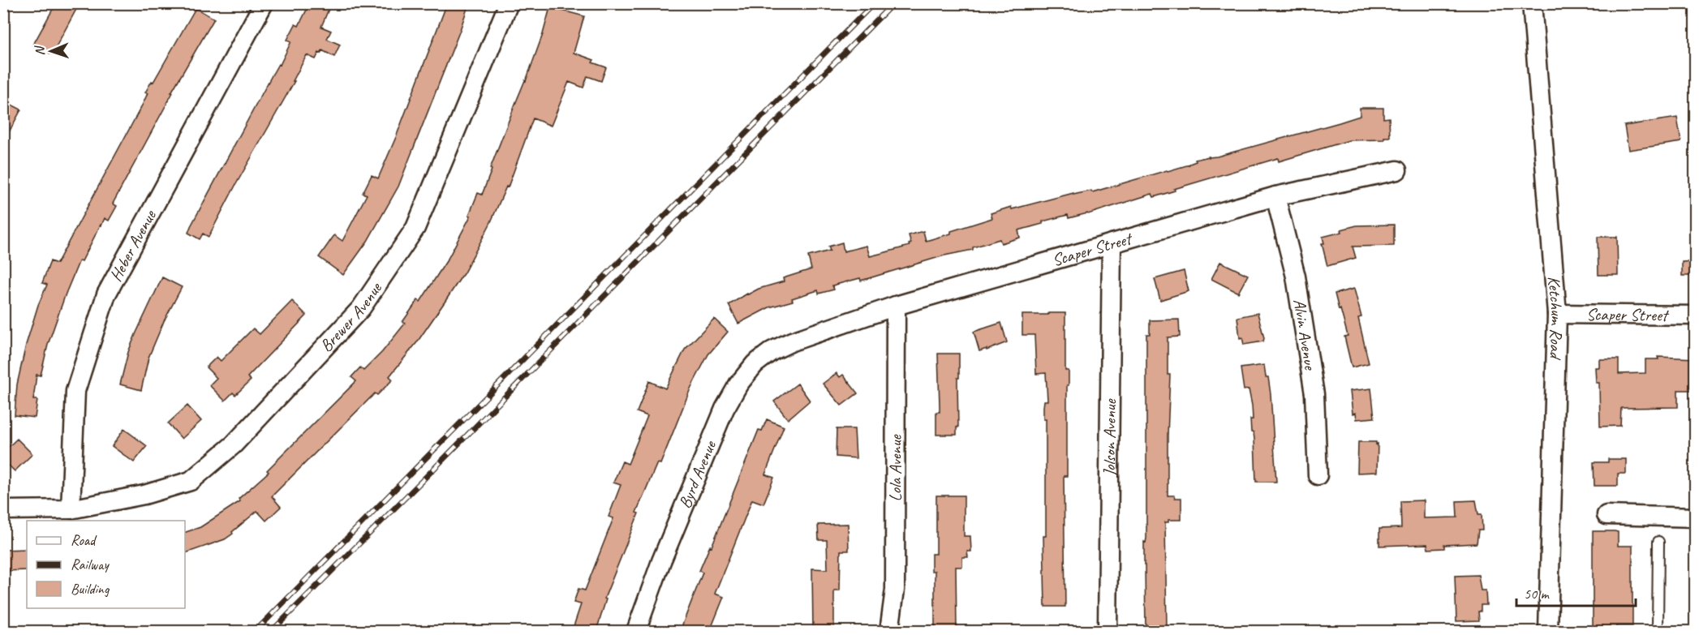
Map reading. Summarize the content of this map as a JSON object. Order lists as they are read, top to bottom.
{
  "streets": {
    "street": [
      "Heber Avenue",
      "Scaper Street",
      "Brewer Avenue",
      "Ketchum Road",
      "Alvin Avenue",
      "Jolson Avenue",
      "Lola Avenue",
      "Byrd Avenue"
    ]
  },
  "crossings": [
    ["Heber Avenue", "Brewer Avenue"],
    ["Scaper Street", "Ketchum Road"],
    ["Scaper Street", "Alvin Avenue"],
    ["Scaper Street", "Jolson Avenue"],
    ["Scaper Street", "Lola Avenue"],
    ["Scaper Street", "Byrd Avenue"]
  ],
  "legend": ["Road", "Railway", "Building"],
  "scale_bar": "50 m",
  "north": "left"
}
